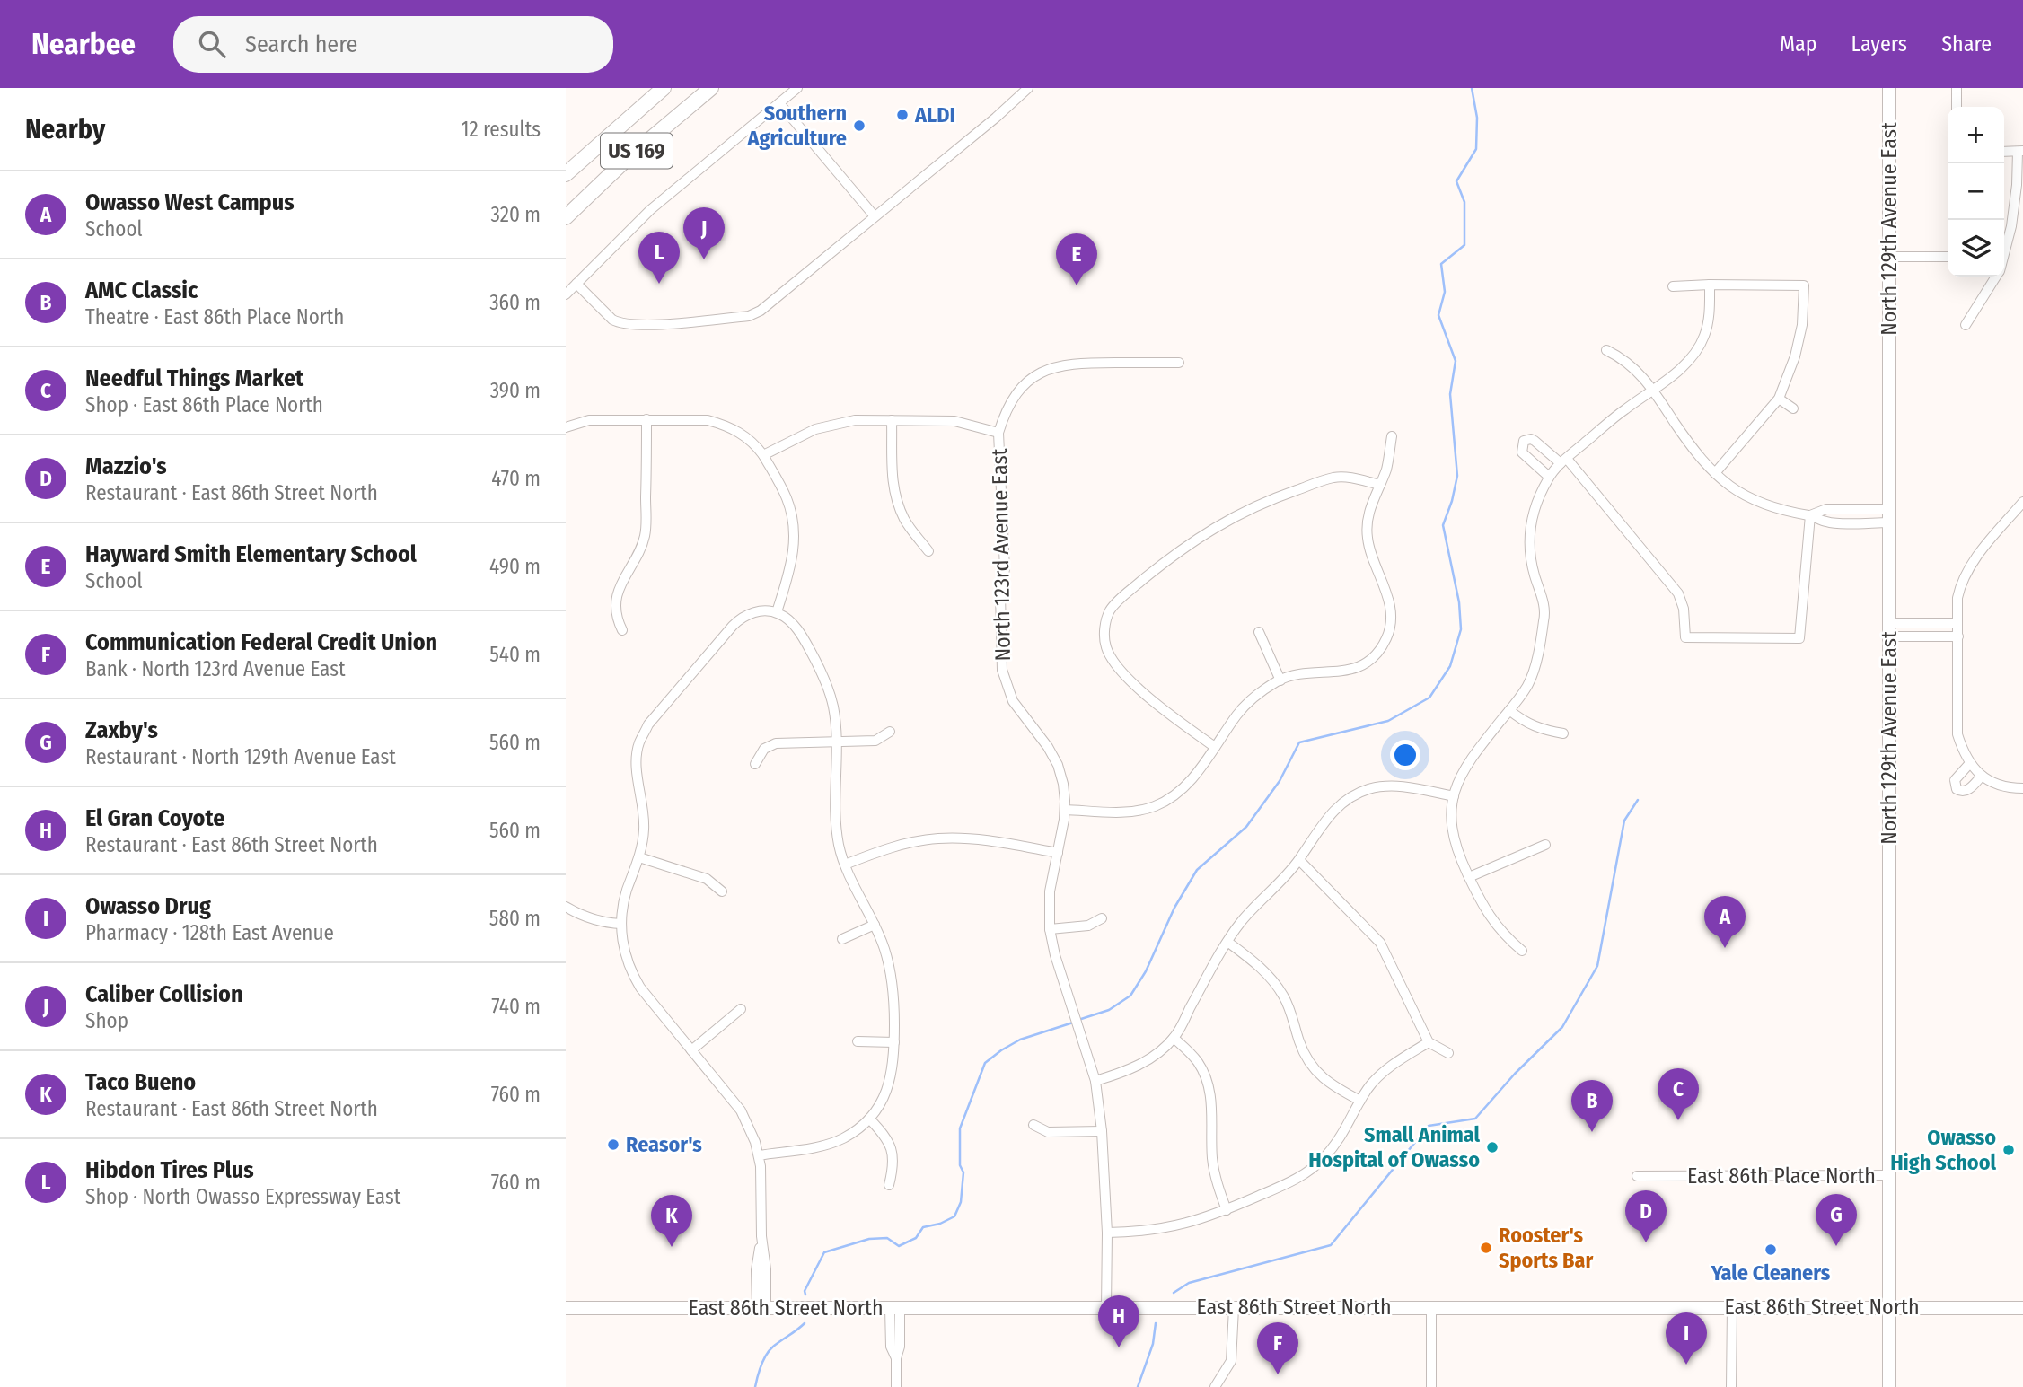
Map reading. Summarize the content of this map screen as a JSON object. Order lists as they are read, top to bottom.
{
  "streets": {
    "highway": ["US 169"],
    "main road": ["North 129th Avenue East", "East 86th Street North"],
    "street": ["North 123rd Avenue East", "East 86th Place North"]
  },
  "crossings": [
    ["North 129th Avenue East", "East 86th Place North"],
    ["North 129th Avenue East", "East 86th Street North"],
    ["North 123rd Avenue East", "East 86th Street North"]
  ],
  "places": [
    "ALDI",
    "Southern Agriculture",
    "Reasor's",
    "Small Animal Hospital of Owasso",
    "Owasso High School",
    "Rooster's Sports Bar",
    "Yale Cleaners"
  ],
  "page": {
    "header": "Nearbee",
    "search": "Search here",
    "nav": ["Map", "Layers", "Share"],
    "heading": ["Nearby", "12 results"],
    "map_buttons": ["+", "−"],
    "list": [
      {
        "mark": "A",
        "name": "Owasso West Campus",
        "note": "School",
        "value": "320 m"
      },
      {
        "mark": "B",
        "name": "AMC Classic",
        "note": "Theatre · East 86th Place North",
        "value": "360 m"
      },
      {
        "mark": "C",
        "name": "Needful Things Market",
        "note": "Shop · East 86th Place North",
        "value": "390 m"
      },
      {
        "mark": "D",
        "name": "Mazzio's",
        "note": "Restaurant · East 86th Street North",
        "value": "470 m"
      },
      {
        "mark": "E",
        "name": "Hayward Smith Elementary School",
        "note": "School",
        "value": "490 m"
      },
      {
        "mark": "F",
        "name": "Communication Federal Credit Union",
        "note": "Bank · North 123rd Avenue East",
        "value": "540 m"
      },
      {
        "mark": "G",
        "name": "Zaxby's",
        "note": "Restaurant · North 129th Avenue East",
        "value": "560 m"
      },
      {
        "mark": "H",
        "name": "El Gran Coyote",
        "note": "Restaurant · East 86th Street North",
        "value": "560 m"
      },
      {
        "mark": "I",
        "name": "Owasso Drug",
        "note": "Pharmacy · 128th East Avenue",
        "value": "580 m"
      },
      {
        "mark": "J",
        "name": "Caliber Collision",
        "note": "Shop",
        "value": "740 m"
      },
      {
        "mark": "K",
        "name": "Taco Bueno",
        "note": "Restaurant · East 86th Street North",
        "value": "760 m"
      },
      {
        "mark": "L",
        "name": "Hibdon Tires Plus",
        "note": "Shop · North Owasso Expressway East",
        "value": "760 m"
      }
    ],
    "pins": [
      "J",
      "L",
      "E",
      "A",
      "C",
      "B",
      "D",
      "G",
      "K",
      "H",
      "I",
      "F"
    ]
  }
}
